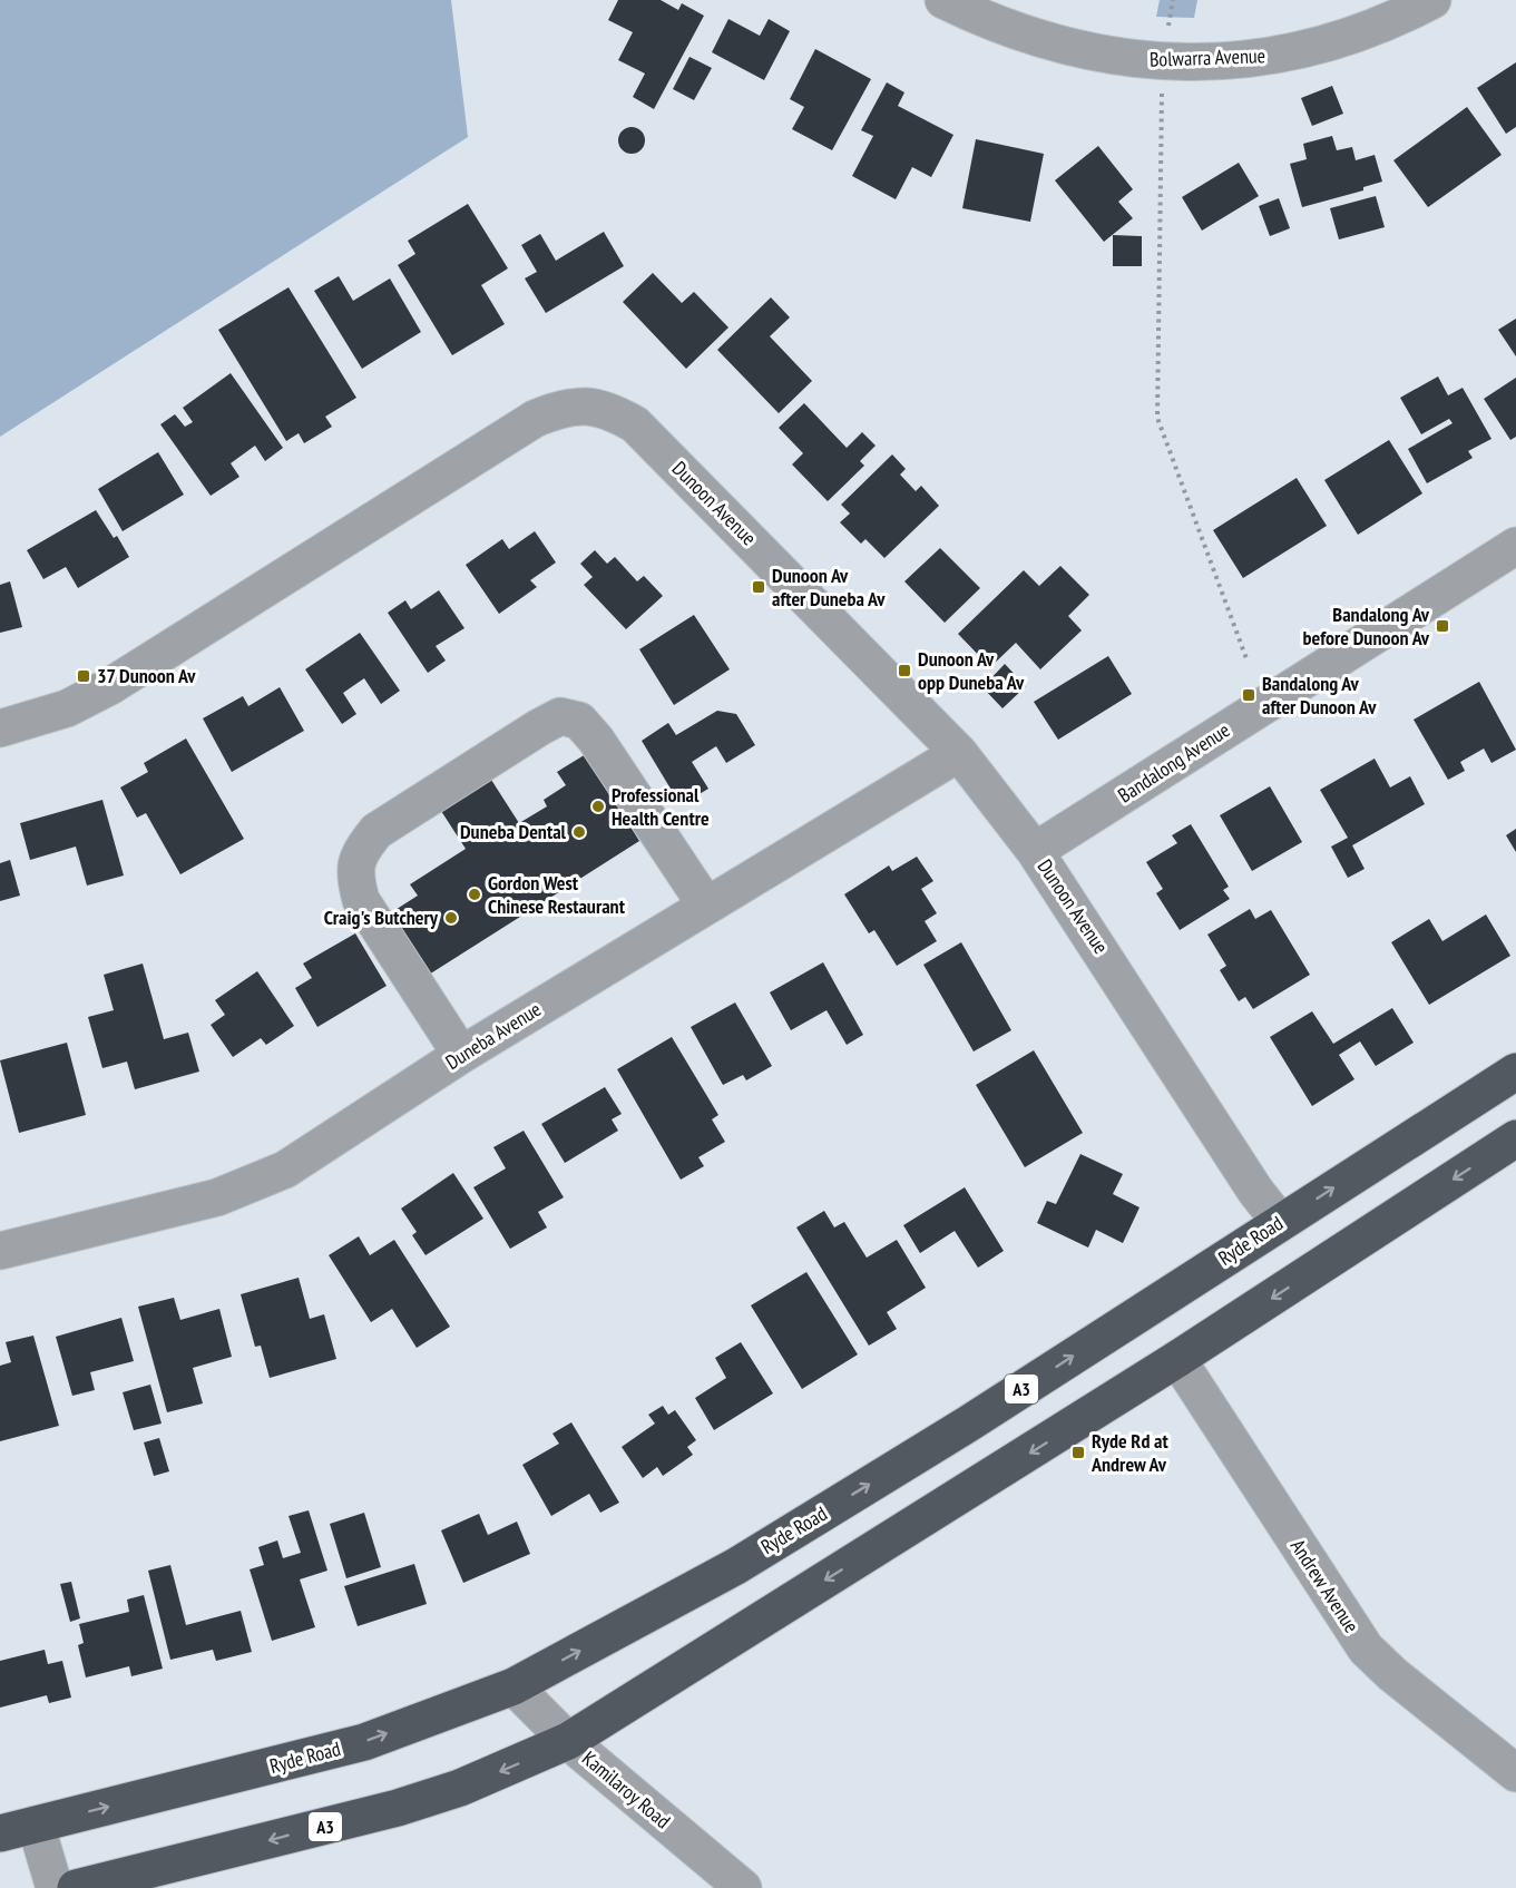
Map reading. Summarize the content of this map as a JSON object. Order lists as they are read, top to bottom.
{
  "streets": {
    "highway": ["Ryde Road", "A3"],
    "street": [
      "Bolwarra Avenue",
      "Dunoon Avenue",
      "Bandalong Avenue",
      "Duneba Avenue",
      "Andrew Avenue",
      "Kamilaroy Road"
    ]
  },
  "crossings": [
    ["Dunoon Avenue", "Bandalong Avenue"],
    ["Dunoon Avenue", "Duneba Avenue"],
    ["Dunoon Avenue", "Ryde Road"],
    ["Ryde Road", "Kamilaroy Road"],
    ["A3", "Andrew Avenue"],
    ["A3", "Kamilaroy Road"]
  ],
  "places": {
    "transit": [
      "Dunoon Av after Duneba Av",
      "Bandalong Av before Dunoon Av",
      "Dunoon Av opp Duneba Av",
      "37 Dunoon Av",
      "Bandalong Av after Dunoon Av",
      "Ryde Rd at Andrew Av"
    ],
    "other": [
      "Professional Health Centre",
      "Duneba Dental",
      "Gordon West Chinese Restaurant",
      "Craig's Butchery"
    ]
  }
}
